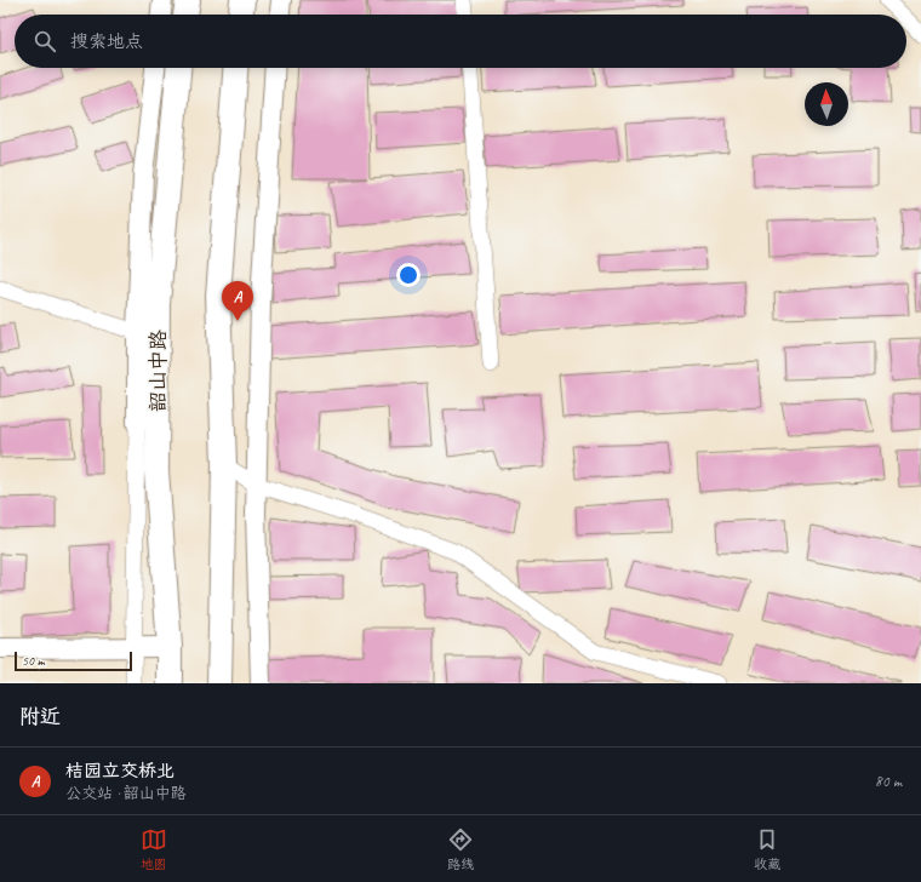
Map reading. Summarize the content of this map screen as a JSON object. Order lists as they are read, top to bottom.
{
  "streets": {
    "main road": ["韶山中路"]
  },
  "scale_bar": "50 m",
  "north": "top",
  "page": {
    "search": "搜索地点",
    "pins": "A",
    "scale": "50 m",
    "heading": "附近",
    "list": [
      {
        "mark": "A",
        "name": "桔园立交桥北",
        "note": "公交站 · 韶山中路",
        "value": "80 m"
      }
    ],
    "nav": ["地图", "路线", "收藏"]
  }
}
